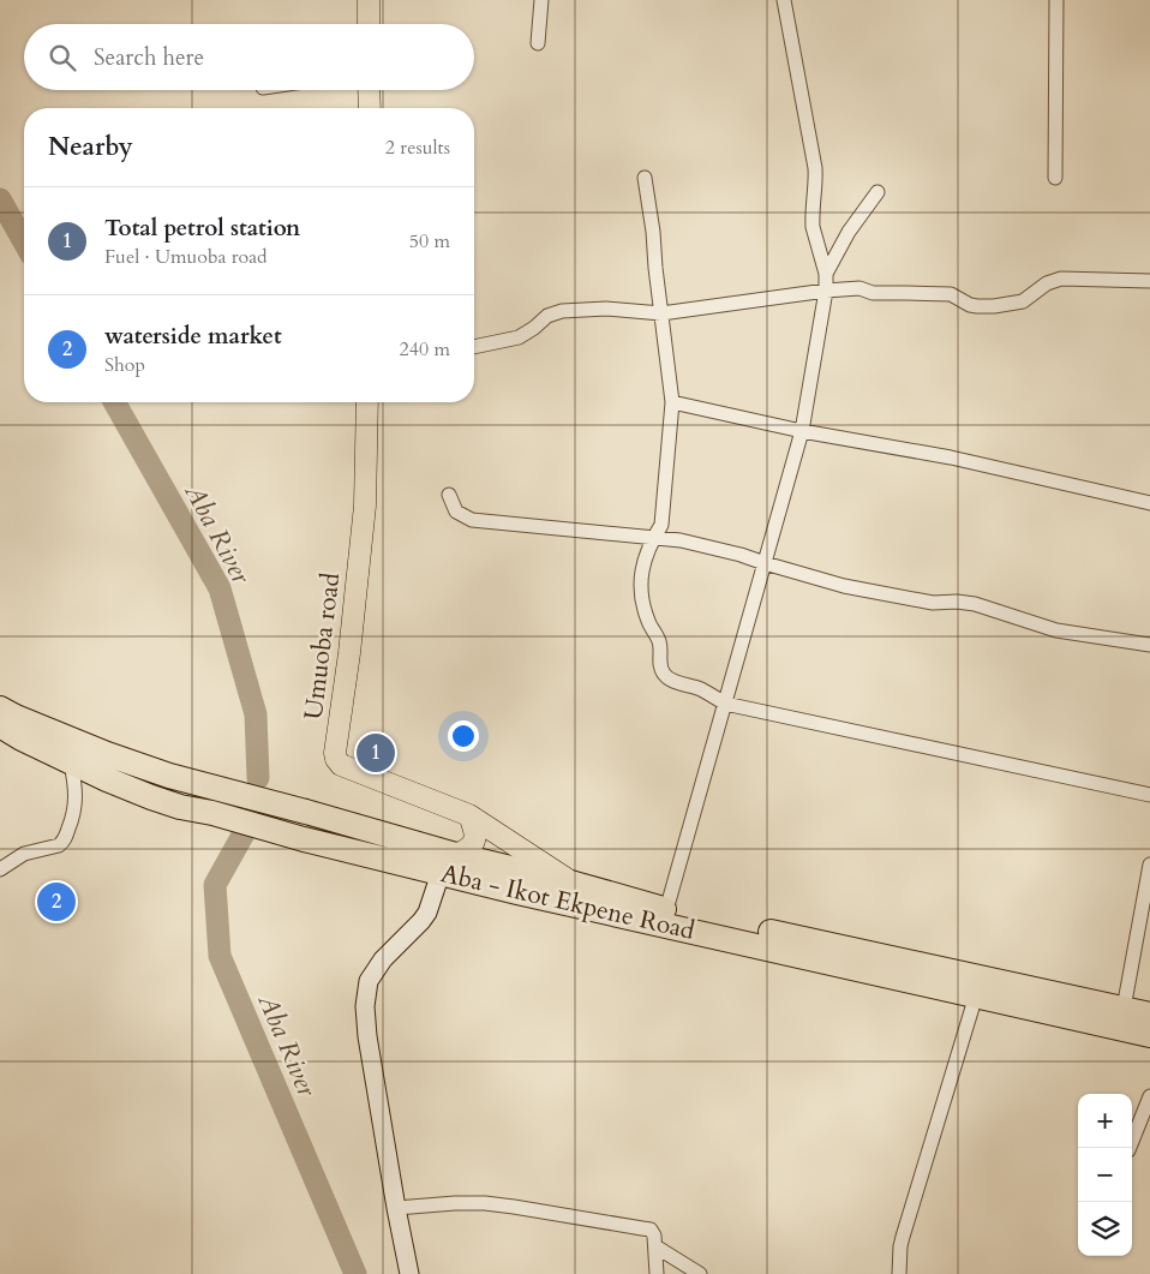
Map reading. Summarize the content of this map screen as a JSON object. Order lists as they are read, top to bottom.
{
  "streets": {
    "highway": ["Aba - Ikot Ekpene Road"],
    "main road": ["Umuoba road"]
  },
  "crossings": [
    ["Umuoba road", "Aba - Ikot Ekpene Road"]
  ],
  "water": ["Aba River"],
  "page": {
    "search": "Search here",
    "heading": ["Nearby", "2 results"],
    "list": [
      {
        "mark": "1",
        "name": "Total petrol station",
        "note": "Fuel · Umuoba road",
        "value": "50 m"
      },
      {
        "mark": "2",
        "name": "waterside market",
        "note": "Shop",
        "value": "240 m"
      }
    ],
    "pins": ["1", "2"],
    "map_buttons": ["+", "−"]
  }
}
